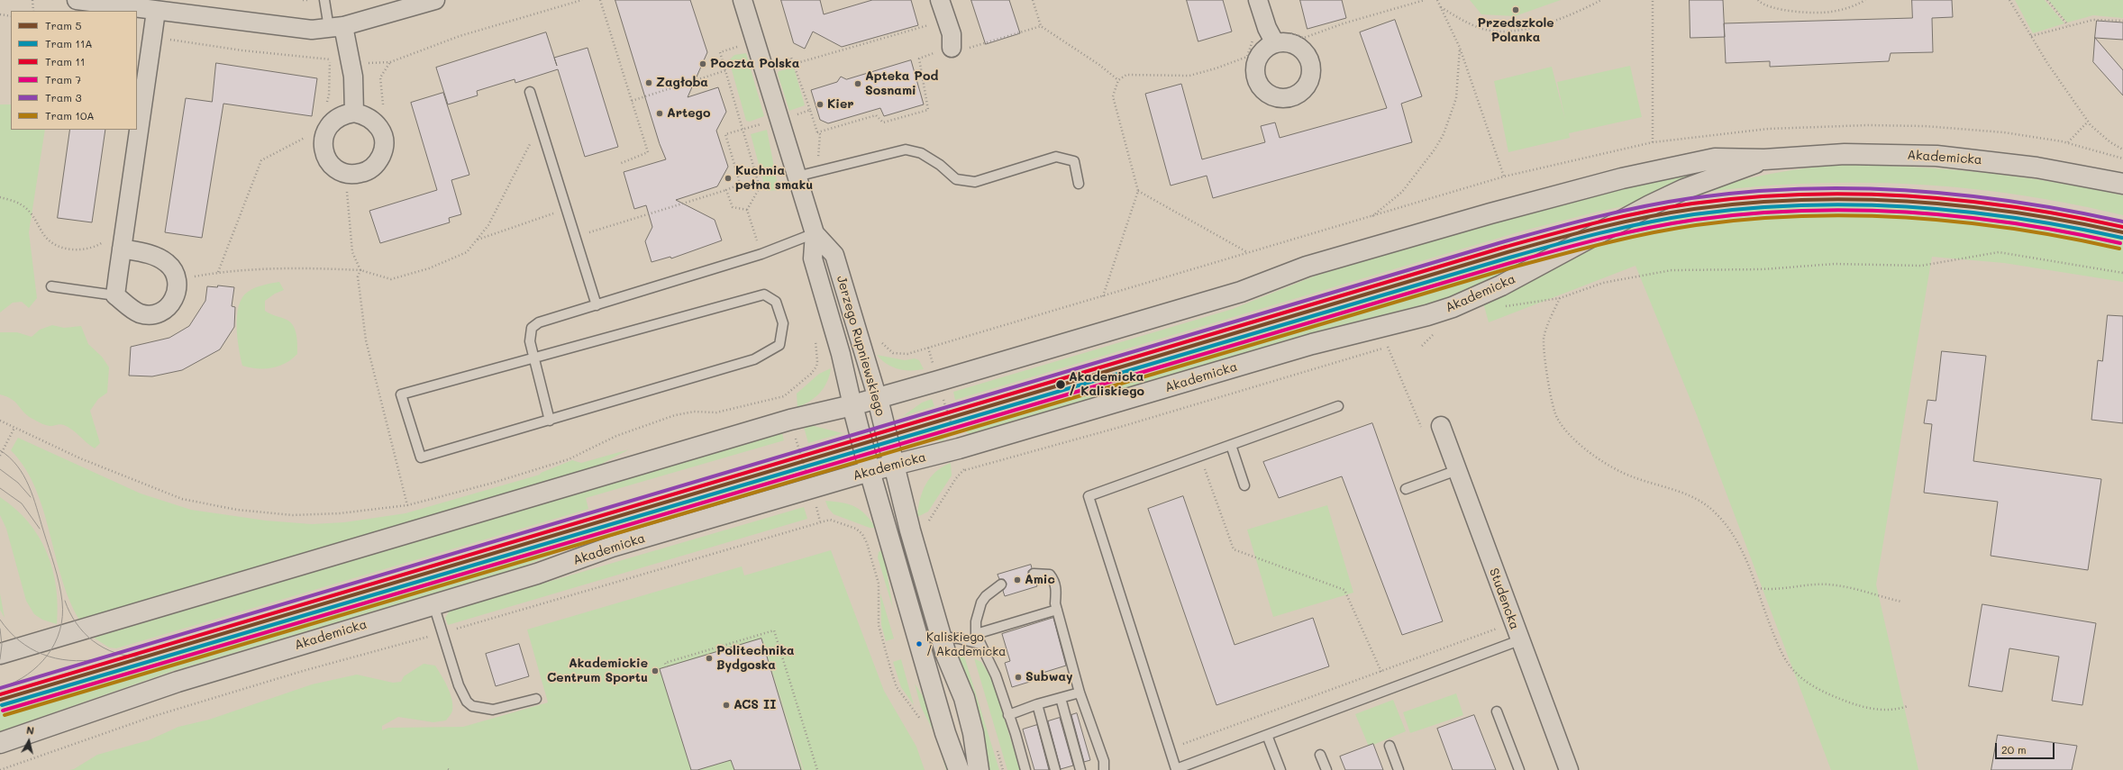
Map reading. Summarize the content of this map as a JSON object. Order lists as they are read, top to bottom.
{
  "streets": {
    "street": ["Akademicka", "Jerzego Rupniewskiego", "Studencka"]
  },
  "crossings": [
    ["Akademicka", "Jerzego Rupniewskiego"]
  ],
  "places": [
    "Przedszkole Polanka",
    "Poczta Polska",
    "Zagłoba",
    "Apteka Pod Sosnami",
    "Kier",
    "Artego",
    "Kuchnia pełna smaku",
    "Akademicka / Kaliskiego",
    "Amic",
    "Kaliskiego / Akademicka",
    "Politechnika Bydgoska",
    "Akademickie Centrum Sportu",
    "Subway",
    "ACS II"
  ],
  "lines": [
    "tram line 3",
    "tram line 11",
    "tram line 5",
    "tram line 11A",
    "tram line 7",
    "tram line 10A"
  ],
  "legend": [
    "Tram 5",
    "Tram 11A",
    "Tram 11",
    "Tram 7",
    "Tram 3",
    "Tram 10A"
  ],
  "scale_bar": "20 m",
  "north": "top"
}
